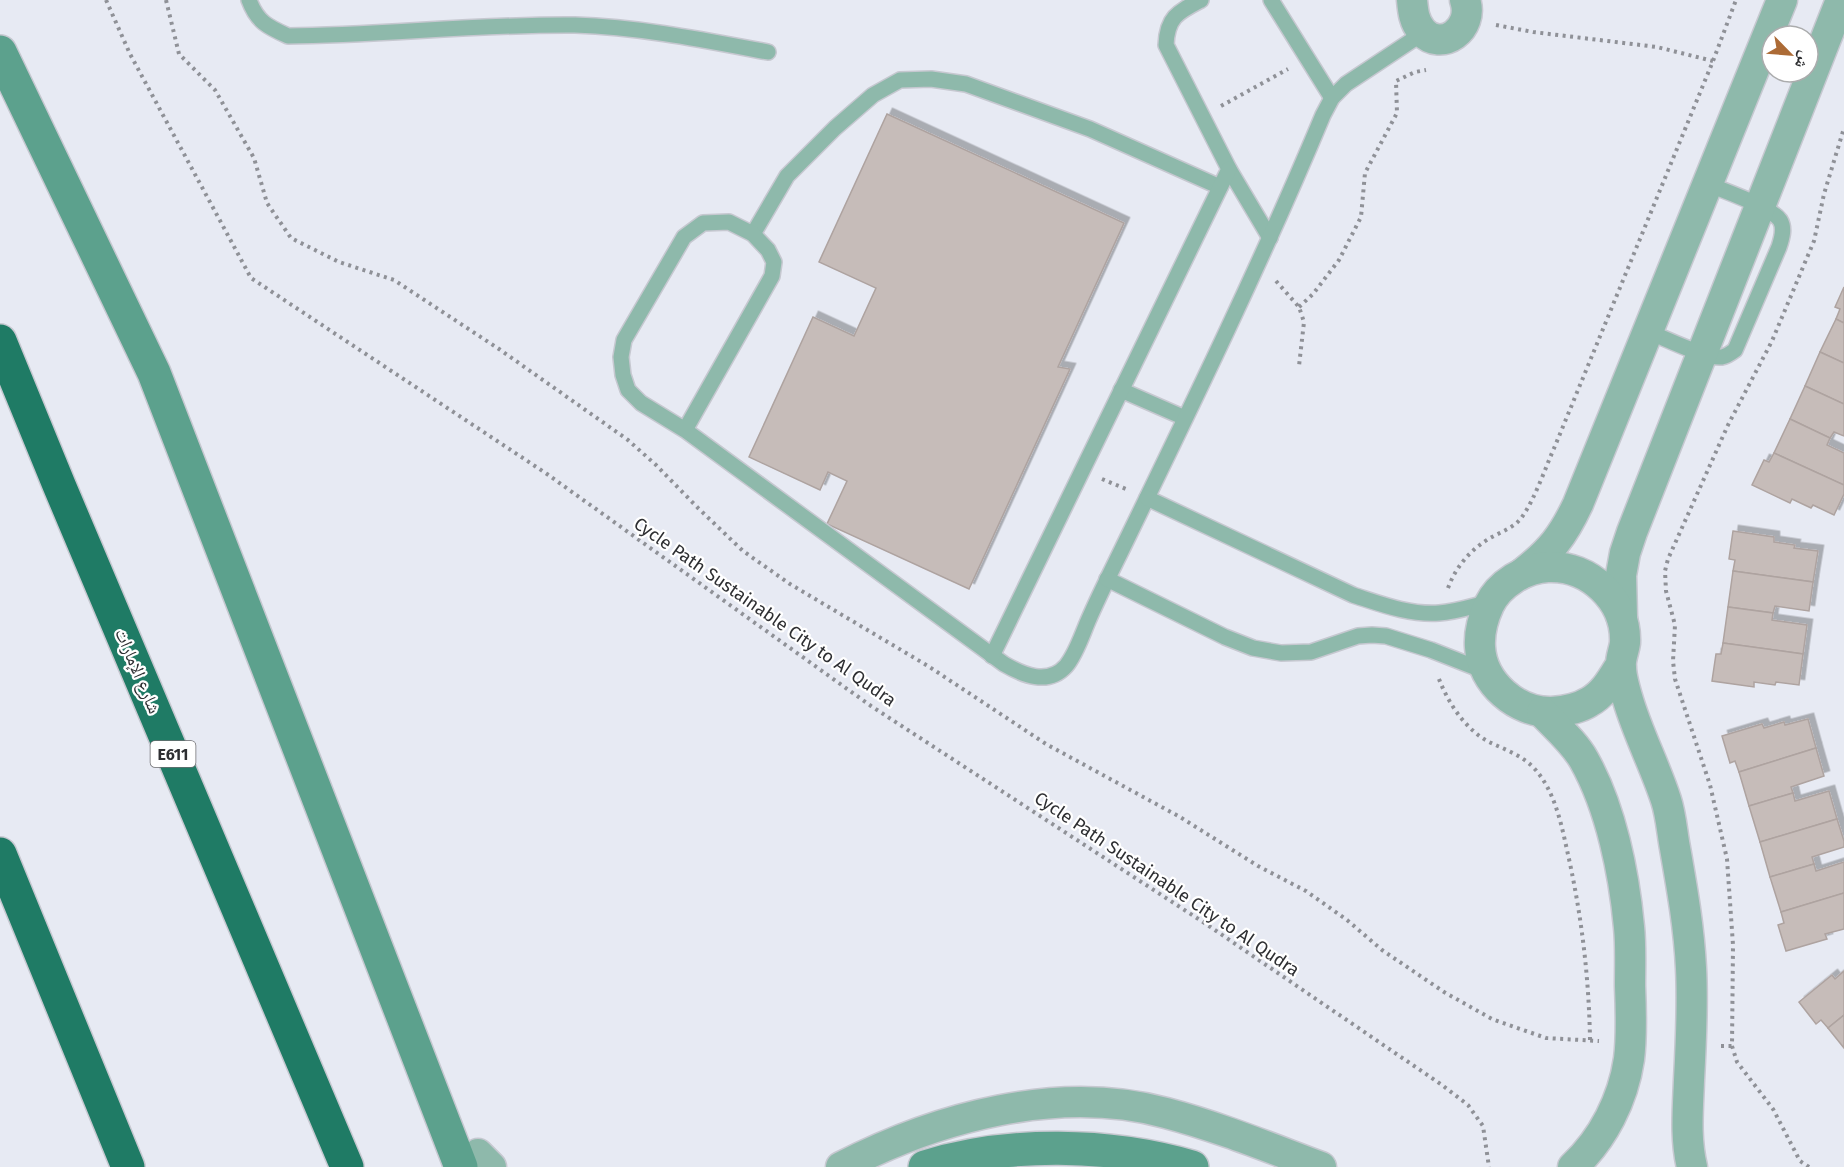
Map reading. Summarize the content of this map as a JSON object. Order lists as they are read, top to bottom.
{
  "streets": {
    "highway": ["شارع الإمارات", "E611"],
    "path": ["Cycle Path Sustainable City to Al Qudra"]
  },
  "north": "bottom right"
}
